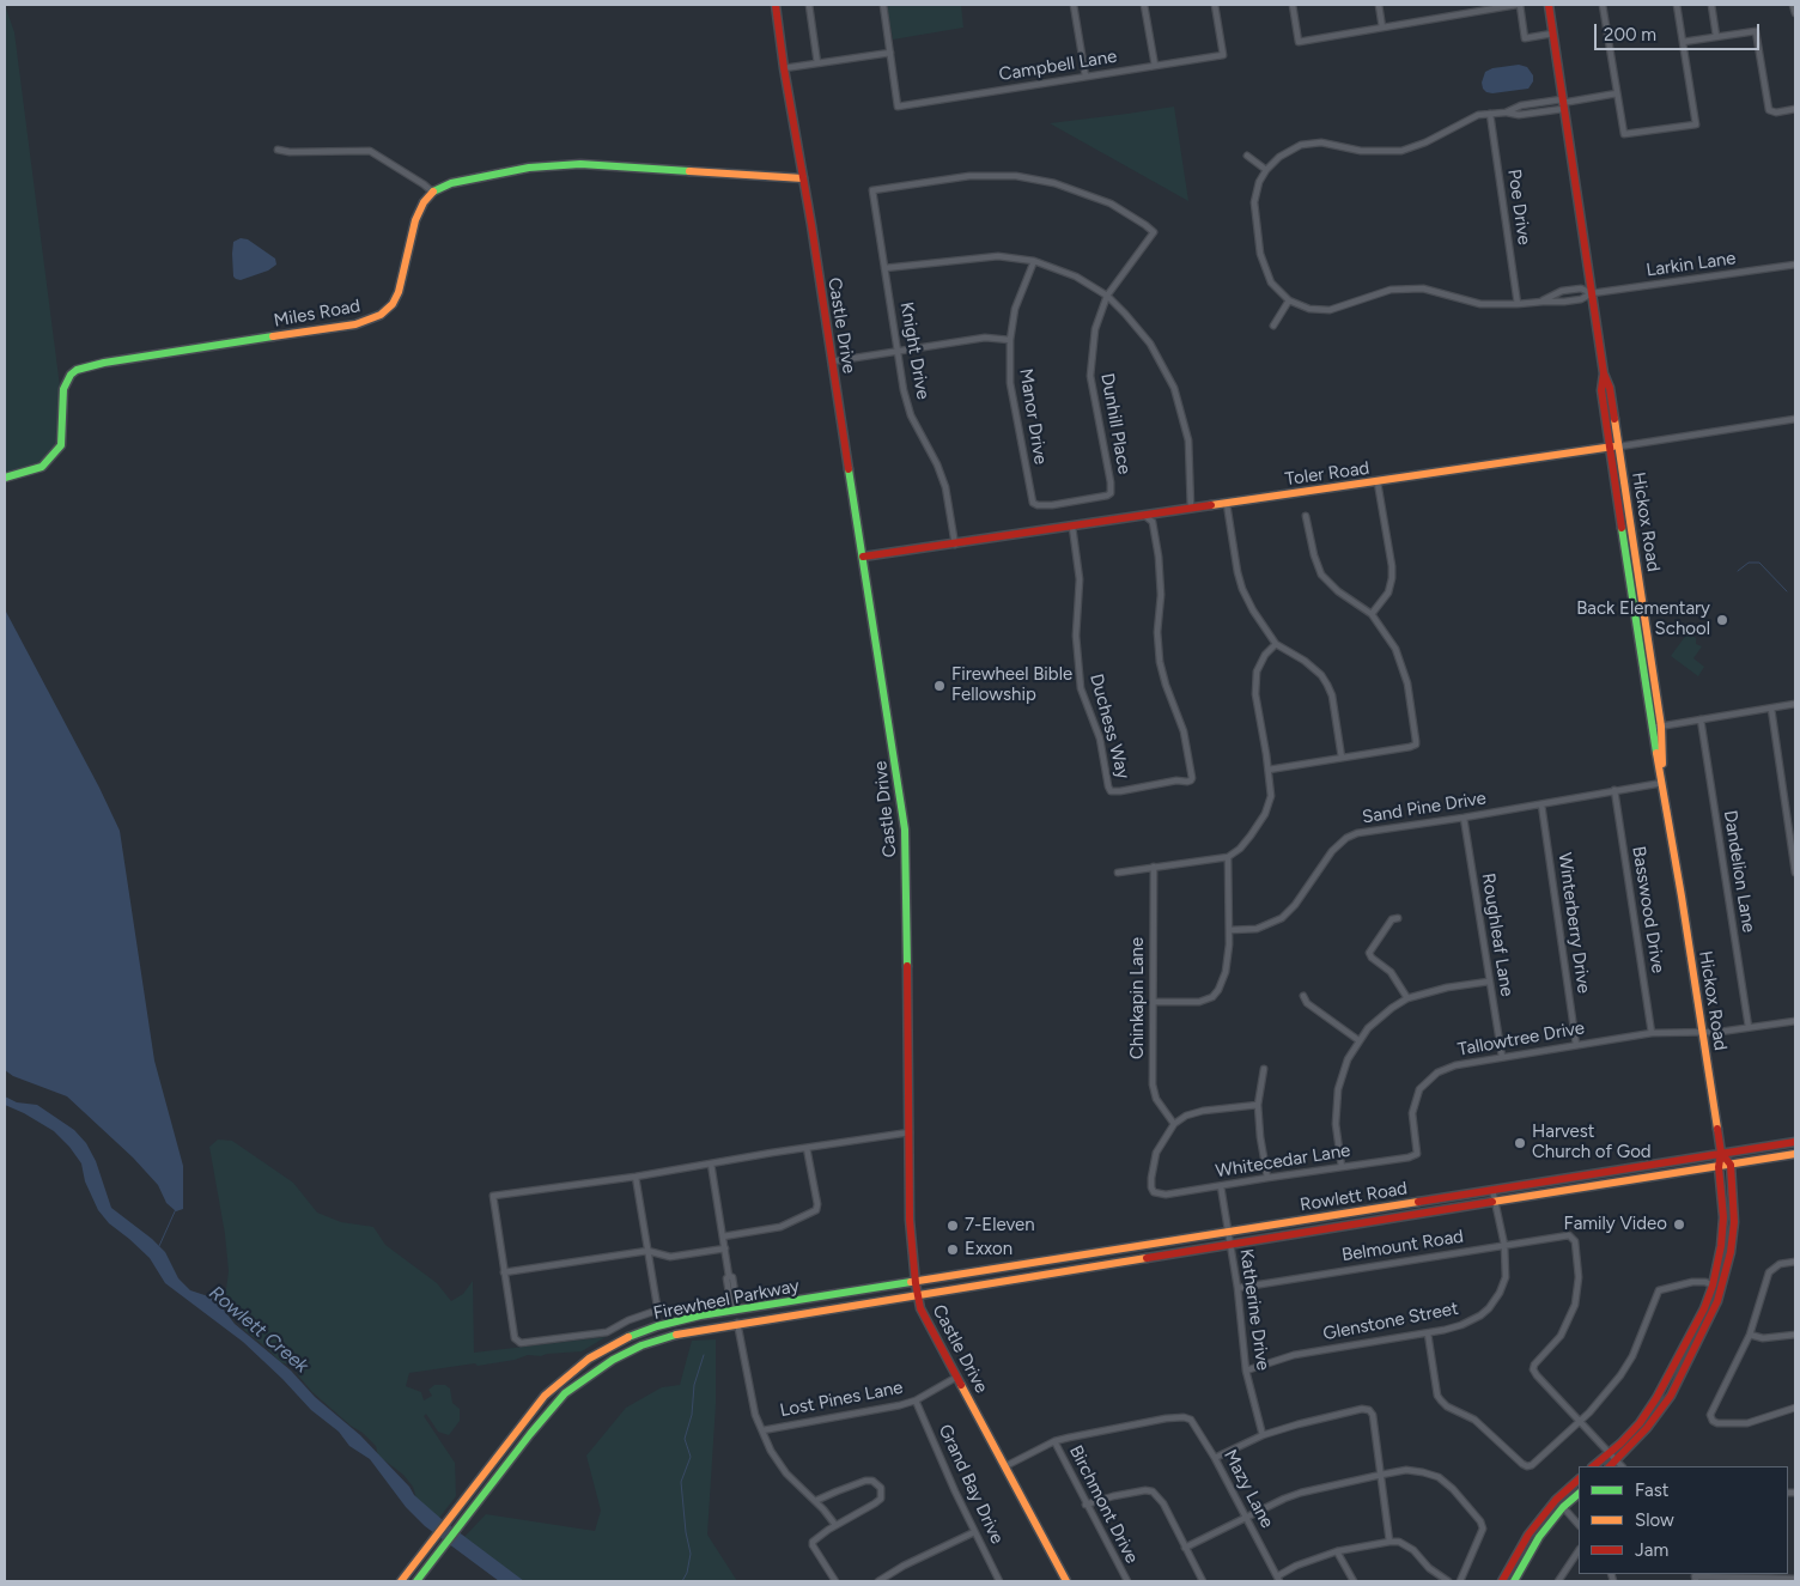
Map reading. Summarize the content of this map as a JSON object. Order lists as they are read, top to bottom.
{
  "streets": {
    "street": [
      "Campbell Lane",
      "Poe Drive",
      "Larkin Lane",
      "Miles Road",
      "Castle Drive",
      "Knight Drive",
      "Manor Drive",
      "Dunhill Place",
      "Toler Road",
      "Hickox Road",
      "Duchess Way",
      "Sand Pine Drive",
      "Dandelion Lane",
      "Basswood Drive",
      "Winterberry Drive",
      "Roughleaf Lane",
      "Chinkapin Lane",
      "Tallowtree Drive",
      "Whitecedar Lane",
      "Rowlett Road",
      "Belmount Road",
      "Firewheel Parkway",
      "Katherine Drive",
      "Glenstone Street",
      "Lost Pines Lane",
      "Grand Bay Drive",
      "Mazy Lane",
      "Birchmont Drive"
    ]
  },
  "crossings": [
    ["Larkin Lane", "Hickox Road"],
    ["Castle Drive", "Toler Road"],
    ["Castle Drive", "Rowlett Road"],
    ["Castle Drive", "Firewheel Parkway"],
    ["Castle Drive", "Lost Pines Lane"],
    ["Knight Drive", "Dunhill Place"],
    ["Knight Drive", "Toler Road"],
    ["Manor Drive", "Dunhill Place"],
    ["Toler Road", "Hickox Road"],
    ["Toler Road", "Duchess Way"],
    ["Hickox Road", "Sand Pine Drive"],
    ["Hickox Road", "Tallowtree Drive"],
    ["Hickox Road", "Rowlett Road"],
    ["Sand Pine Drive", "Basswood Drive"],
    ["Sand Pine Drive", "Winterberry Drive"],
    ["Sand Pine Drive", "Roughleaf Lane"],
    ["Dandelion Lane", "Tallowtree Drive"],
    ["Basswood Drive", "Tallowtree Drive"],
    ["Winterberry Drive", "Tallowtree Drive"],
    ["Roughleaf Lane", "Tallowtree Drive"],
    ["Chinkapin Lane", "Whitecedar Lane"],
    ["Tallowtree Drive", "Whitecedar Lane"],
    ["Whitecedar Lane", "Katherine Drive"],
    ["Rowlett Road", "Firewheel Parkway"],
    ["Rowlett Road", "Katherine Drive"],
    ["Rowlett Road", "Glenstone Street"],
    ["Belmount Road", "Katherine Drive"],
    ["Belmount Road", "Glenstone Street"],
    ["Katherine Drive", "Glenstone Street"],
    ["Lost Pines Lane", "Grand Bay Drive"],
    ["Mazy Lane", "Birchmont Drive"]
  ],
  "water": ["Rowlett Creek"],
  "places": [
    "Back Elementary School",
    "Firewheel Bible Fellowship",
    "Harvest Church of God",
    "Family Video",
    "7-Eleven",
    "Exxon"
  ],
  "legend": ["Fast", "Slow", "Jam"],
  "scale_bar": "200 m"
}
